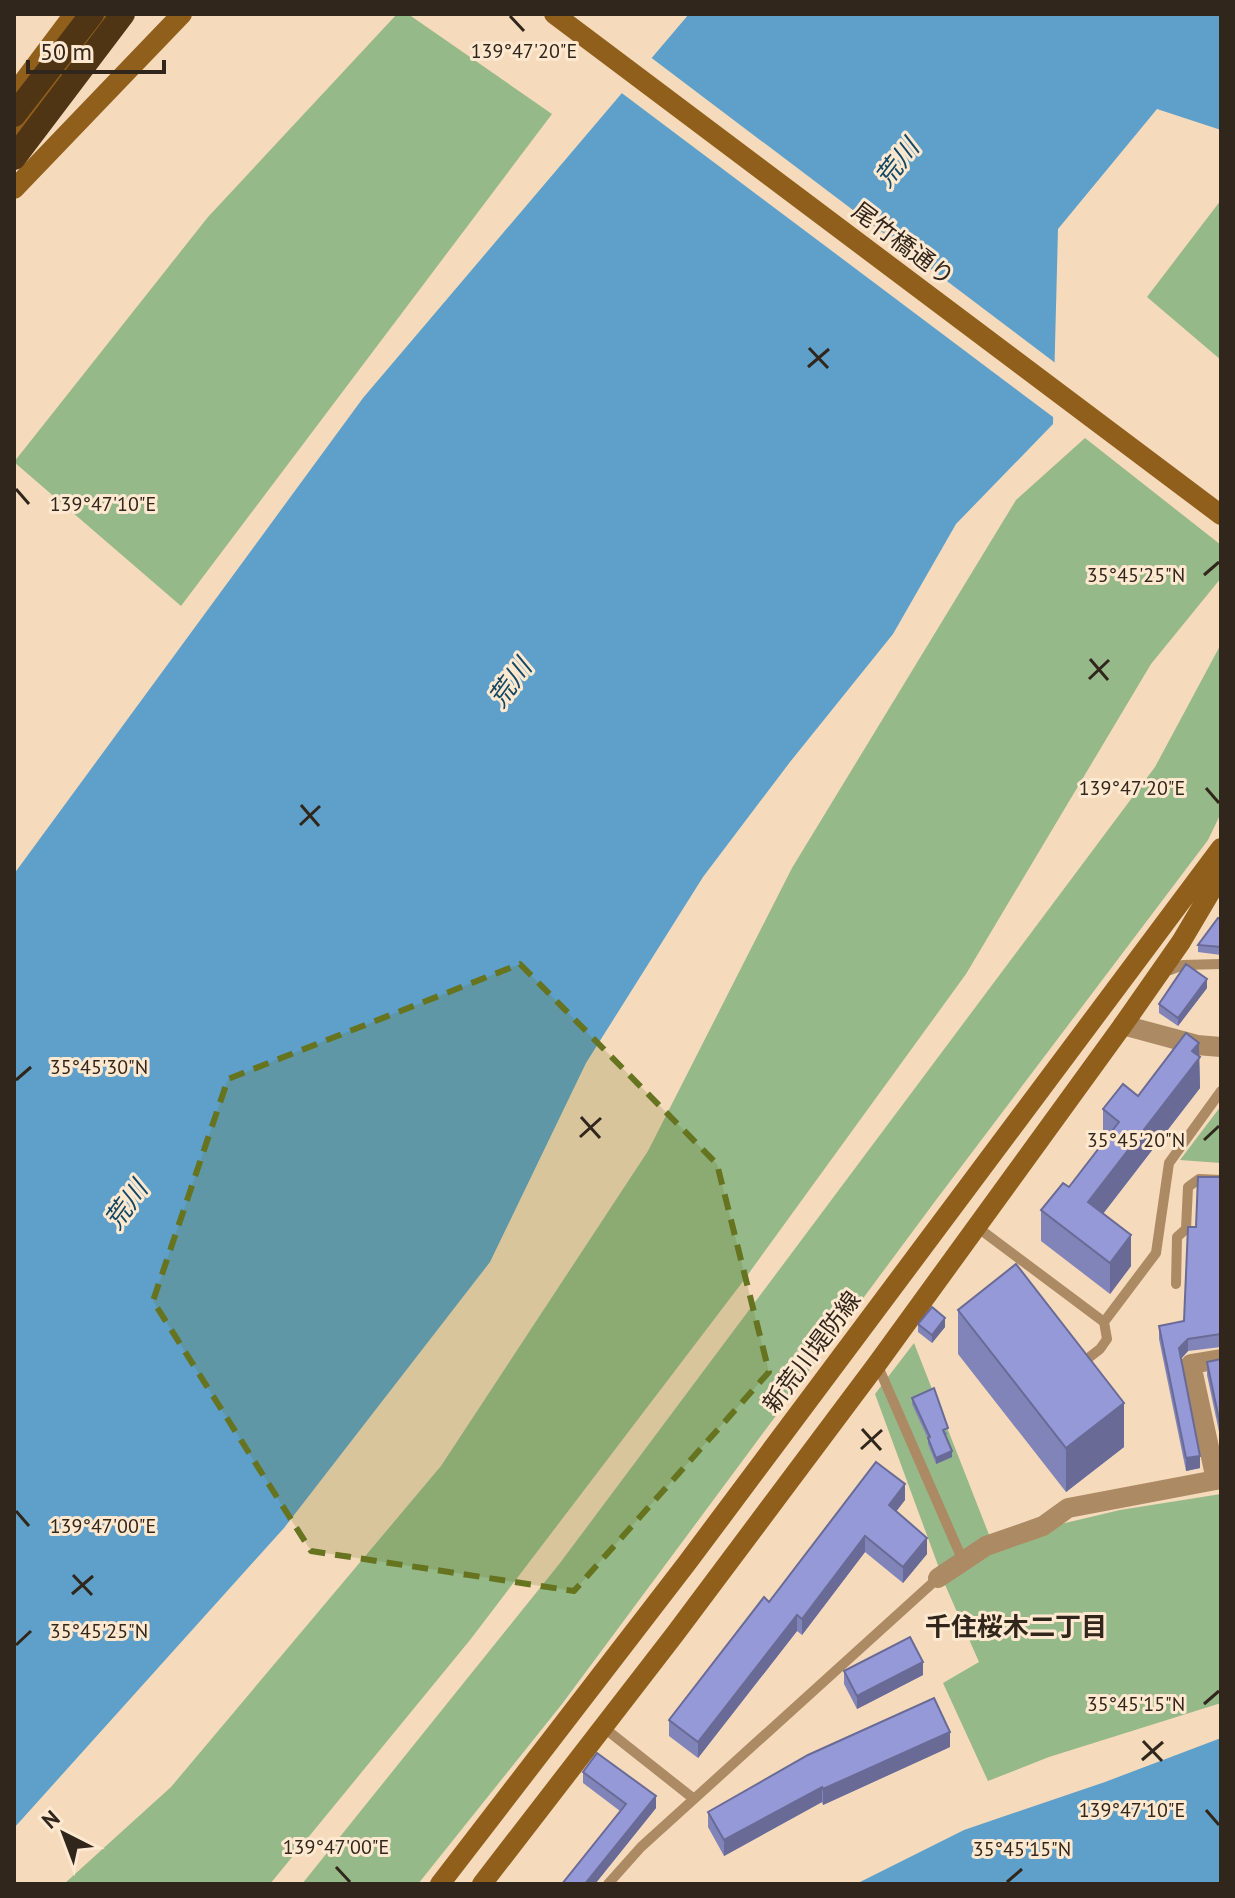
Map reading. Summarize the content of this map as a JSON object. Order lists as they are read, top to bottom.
{
  "streets": {
    "main road": ["尾竹橋通り", "新荒川堤防線"]
  },
  "districts": ["千住桜木二丁目"],
  "water": ["荒川"],
  "scale_bar": "50 m",
  "north": "top left",
  "coordinates": [
    "139°47'20\"E",
    "139°47'10\"E",
    "35°45'25\"N",
    "35°45'30\"N",
    "35°45'20\"N",
    "139°47'00\"E",
    "35°45'15\"N"
  ]
}
